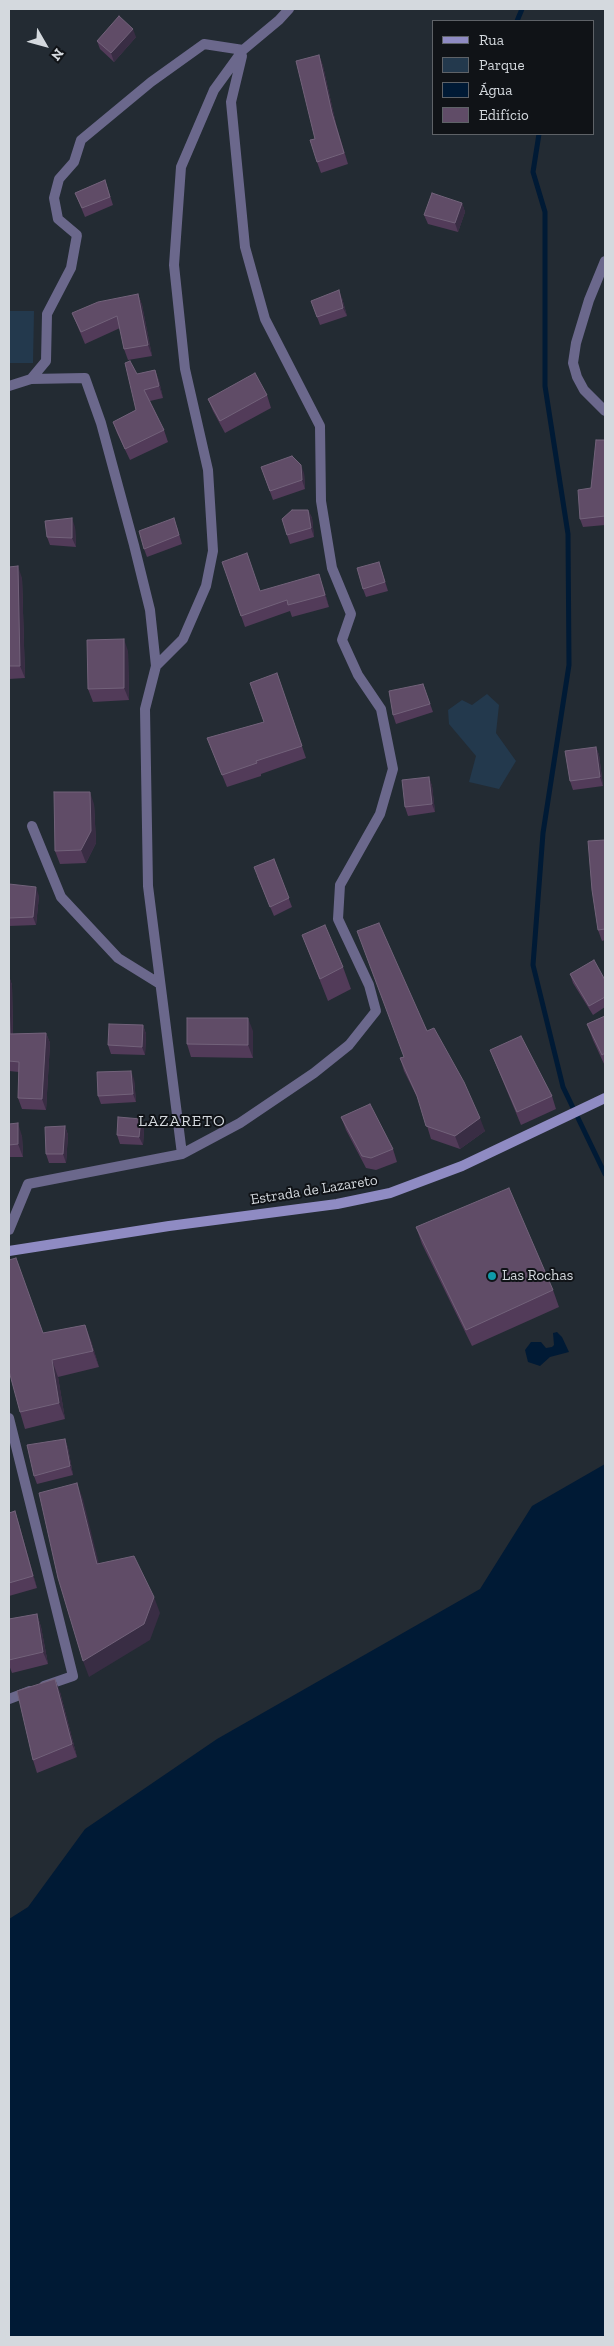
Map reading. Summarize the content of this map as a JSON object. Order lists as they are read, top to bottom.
{
  "streets": {
    "street": ["Estrada de Lazareto"]
  },
  "districts": ["LAZARETO"],
  "places": ["Las Rochas"],
  "legend": [
    "Rua",
    "Parque",
    "Água",
    "Edifício"
  ],
  "north": "bottom right"
}
